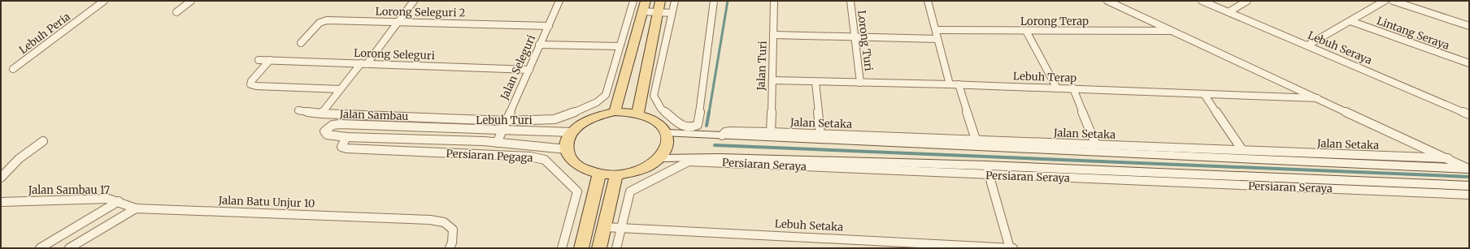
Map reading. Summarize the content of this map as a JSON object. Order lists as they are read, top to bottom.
{
  "streets": {
    "main road": ["Persiaran Seraya"],
    "street": [
      "Lorong Seleguri 2",
      "Lorong Terap",
      "Lebuh Peria",
      "Lintang Seraya",
      "Lorong Turi",
      "Lebuh Seraya",
      "Lorong Seleguri",
      "Jalan Turi",
      "Jalan Seleguri",
      "Lebuh Terap",
      "Jalan Sambau",
      "Lebuh Turi",
      "Jalan Setaka",
      "Persiaran Pegaga",
      "Jalan Sambau 17",
      "Jalan Batu Unjur 10",
      "Lebuh Setaka"
    ]
  },
  "crossings": [
    ["Lorong Seleguri 2", "Jalan Seleguri"],
    ["Lorong Terap", "Jalan Setaka"],
    ["Lorong Turi", "Lebuh Terap"],
    ["Lorong Seleguri", "Jalan Seleguri"],
    ["Jalan Turi", "Lebuh Terap"],
    ["Jalan Turi", "Jalan Setaka"],
    ["Jalan Seleguri", "Jalan Sambau"],
    ["Jalan Seleguri", "Lebuh Turi"],
    ["Lebuh Terap", "Jalan Setaka"],
    ["Jalan Sambau", "Persiaran Pegaga"],
    ["Jalan Sambau", "Persiaran Seraya"],
    ["Persiaran Seraya", "Lebuh Setaka"],
    ["Jalan Sambau 17", "Jalan Batu Unjur 10"]
  ]
}
